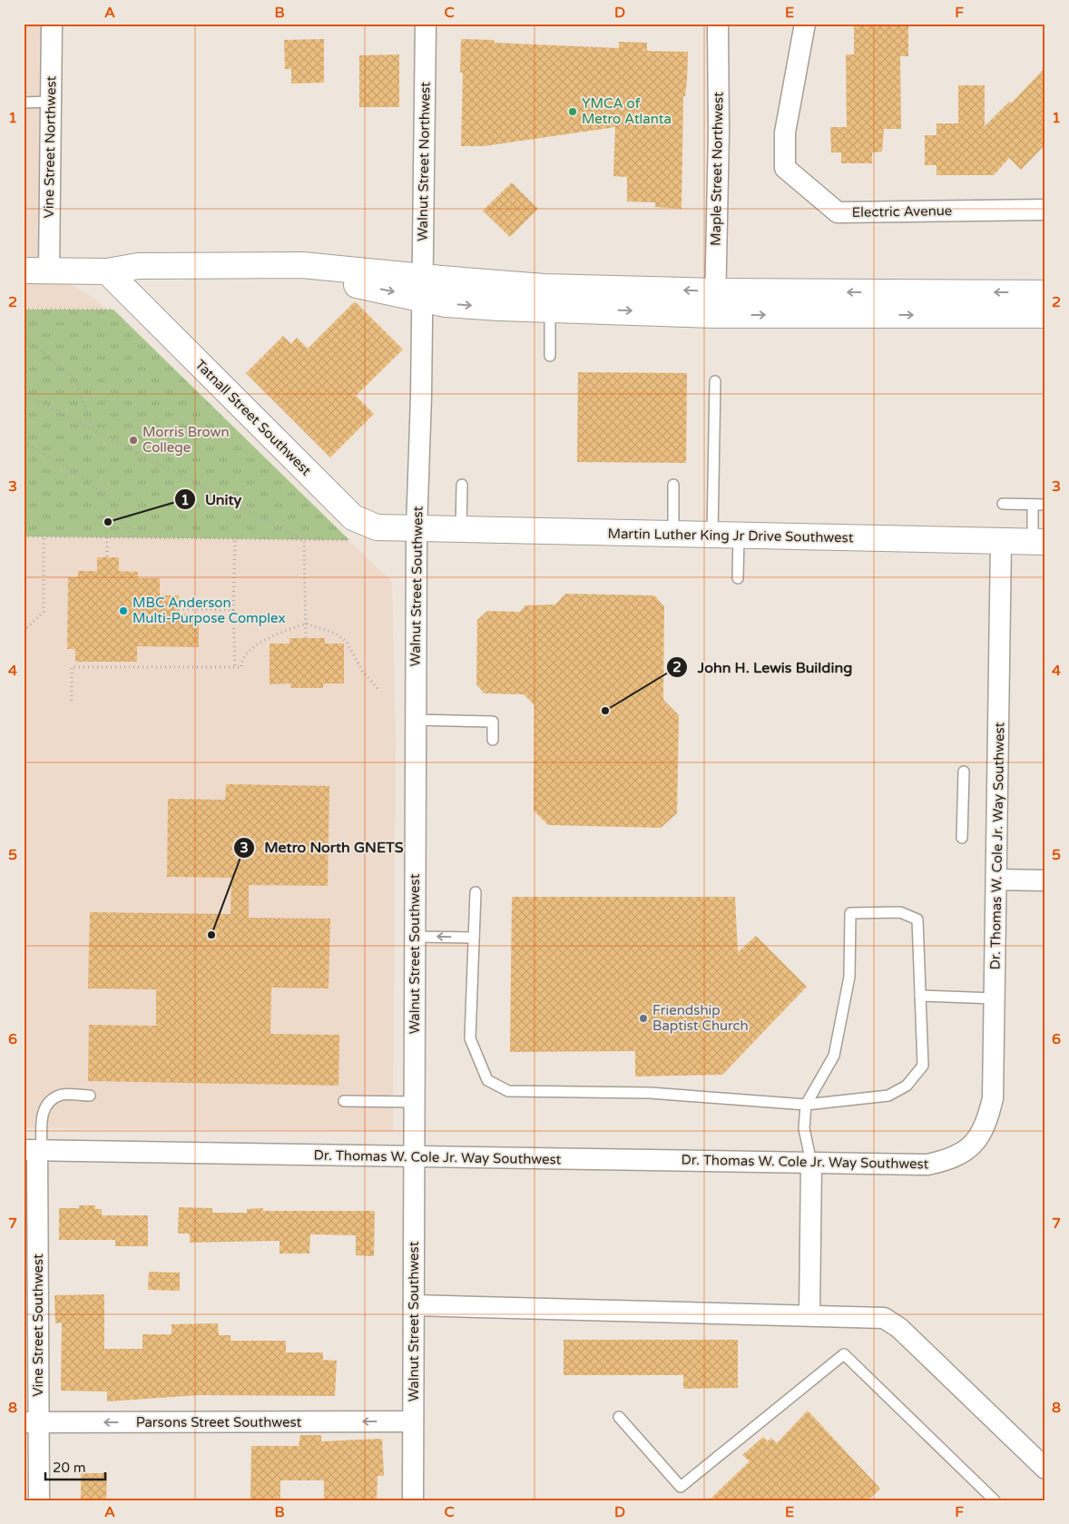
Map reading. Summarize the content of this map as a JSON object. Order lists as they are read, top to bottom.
{
  "streets": {
    "street": [
      "Vine Street Northwest",
      "Walnut Street Northwest",
      "Maple Street Northwest",
      "Electric Avenue",
      "Tatnall Street Southwest",
      "Martin Luther King Jr Drive Southwest",
      "Walnut Street Southwest",
      "Dr. Thomas W. Cole Jr. Way Southwest",
      "Vine Street Southwest",
      "Parsons Street Southwest"
    ]
  },
  "crossings": [
    ["Walnut Street Northwest", "Walnut Street Southwest"],
    ["Tatnall Street Southwest", "Martin Luther King Jr Drive Southwest"],
    ["Tatnall Street Southwest", "Walnut Street Southwest"],
    ["Martin Luther King Jr Drive Southwest", "Walnut Street Southwest"],
    ["Martin Luther King Jr Drive Southwest", "Dr. Thomas W. Cole Jr. Way Southwest"],
    ["Walnut Street Southwest", "Dr. Thomas W. Cole Jr. Way Southwest"],
    ["Walnut Street Southwest", "Parsons Street Southwest"],
    ["Dr. Thomas W. Cole Jr. Way Southwest", "Vine Street Southwest"],
    ["Vine Street Southwest", "Parsons Street Southwest"]
  ],
  "one_way": ["Parsons Street Southwest"],
  "places": [
    "YMCA of Metro Atlanta",
    "Morris Brown College",
    "Unity",
    "MBC Anderson Multi-Purpose Complex",
    "John H. Lewis Building",
    "Metro North GNETS",
    "Friendship Baptist Church"
  ],
  "scale_bar": "20 m",
  "grid": {
    "columns": [
      "A",
      "B",
      "C",
      "D",
      "E",
      "F"
    ],
    "rows": [
      "1",
      "2",
      "3",
      "4",
      "5",
      "6",
      "7",
      "8"
    ]
  }
}
